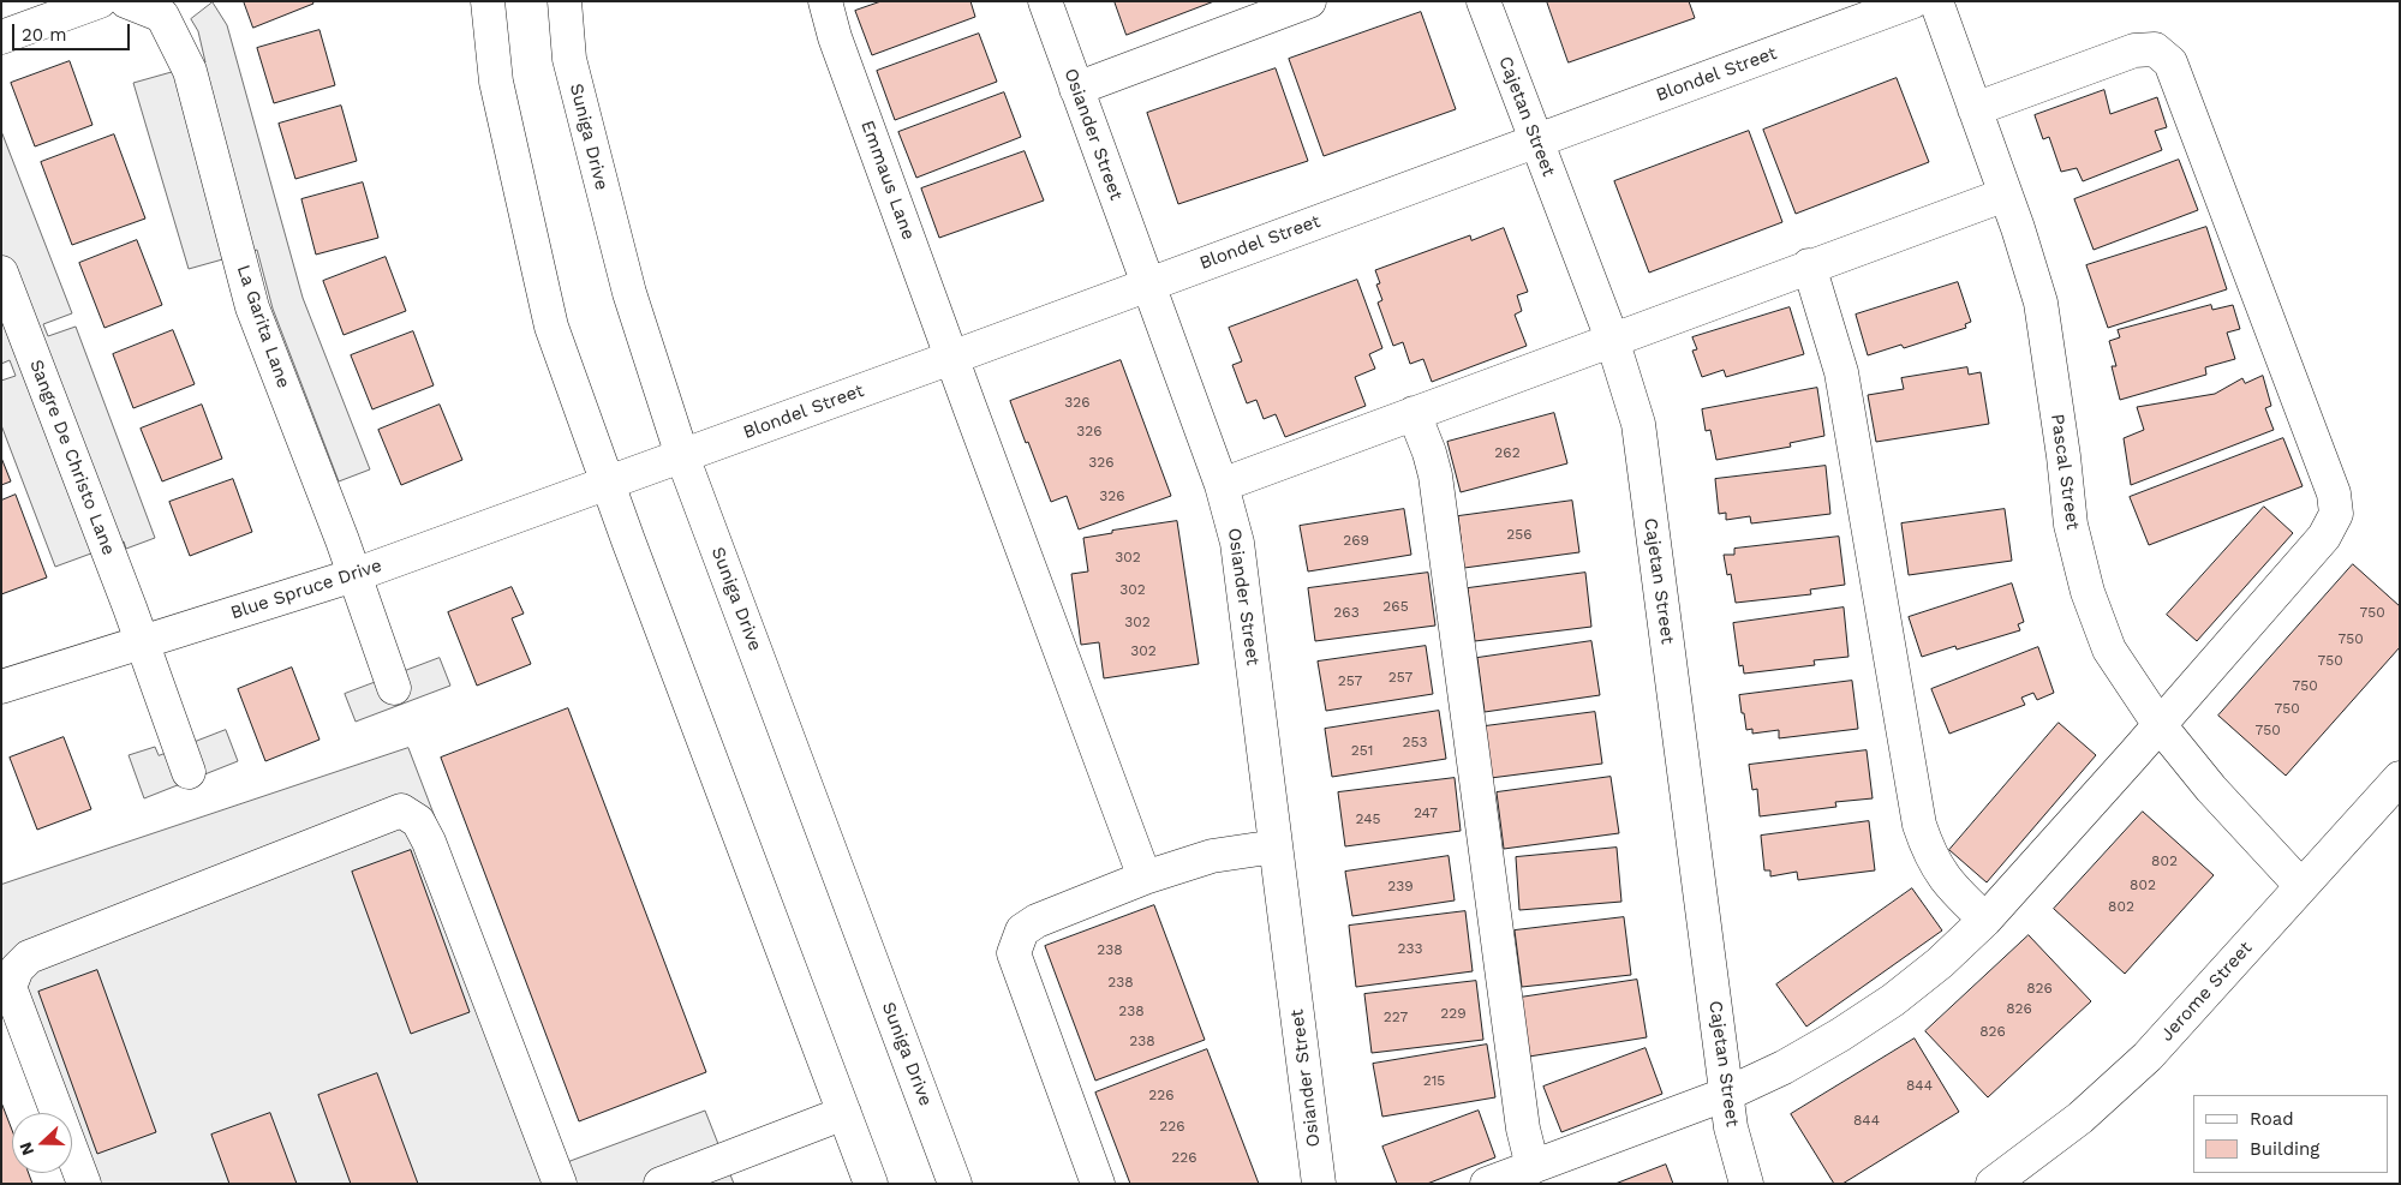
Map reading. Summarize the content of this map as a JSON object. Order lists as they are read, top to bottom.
{
  "streets": {
    "street": [
      "Blondel Street",
      "Cajetan Street",
      "Osiander Street",
      "Suniga Drive",
      "Emmaus Lane",
      "La Garita Lane",
      "Sangre De Christo Lane",
      "Pascal Street",
      "Blue Spruce Drive",
      "Jerome Street"
    ]
  },
  "crossings": [
    ["Blondel Street", "Cajetan Street"],
    ["Blondel Street", "Osiander Street"],
    ["Blondel Street", "Suniga Drive"],
    ["Blondel Street", "Emmaus Lane"],
    ["Blondel Street", "Blue Spruce Drive"],
    ["La Garita Lane", "Blue Spruce Drive"],
    ["Sangre De Christo Lane", "Blue Spruce Drive"],
    ["Pascal Street", "Jerome Street"]
  ],
  "house_numbers": [
    "326",
    "326",
    "262",
    "326",
    "326",
    "256",
    "269",
    "302",
    "302",
    "265",
    "263",
    "750",
    "302",
    "750",
    "302",
    "750",
    "257",
    "257",
    "750",
    "750",
    "750",
    "253",
    "251",
    "247",
    "245",
    "802",
    "802",
    "239",
    "802",
    "233",
    "238",
    "238",
    "826",
    "826",
    "238",
    "229",
    "227",
    "826",
    "238",
    "215",
    "844",
    "226",
    "844",
    "226",
    "226"
  ],
  "legend": ["Road", "Building"],
  "scale_bar": "20 m",
  "north": "left"
}
